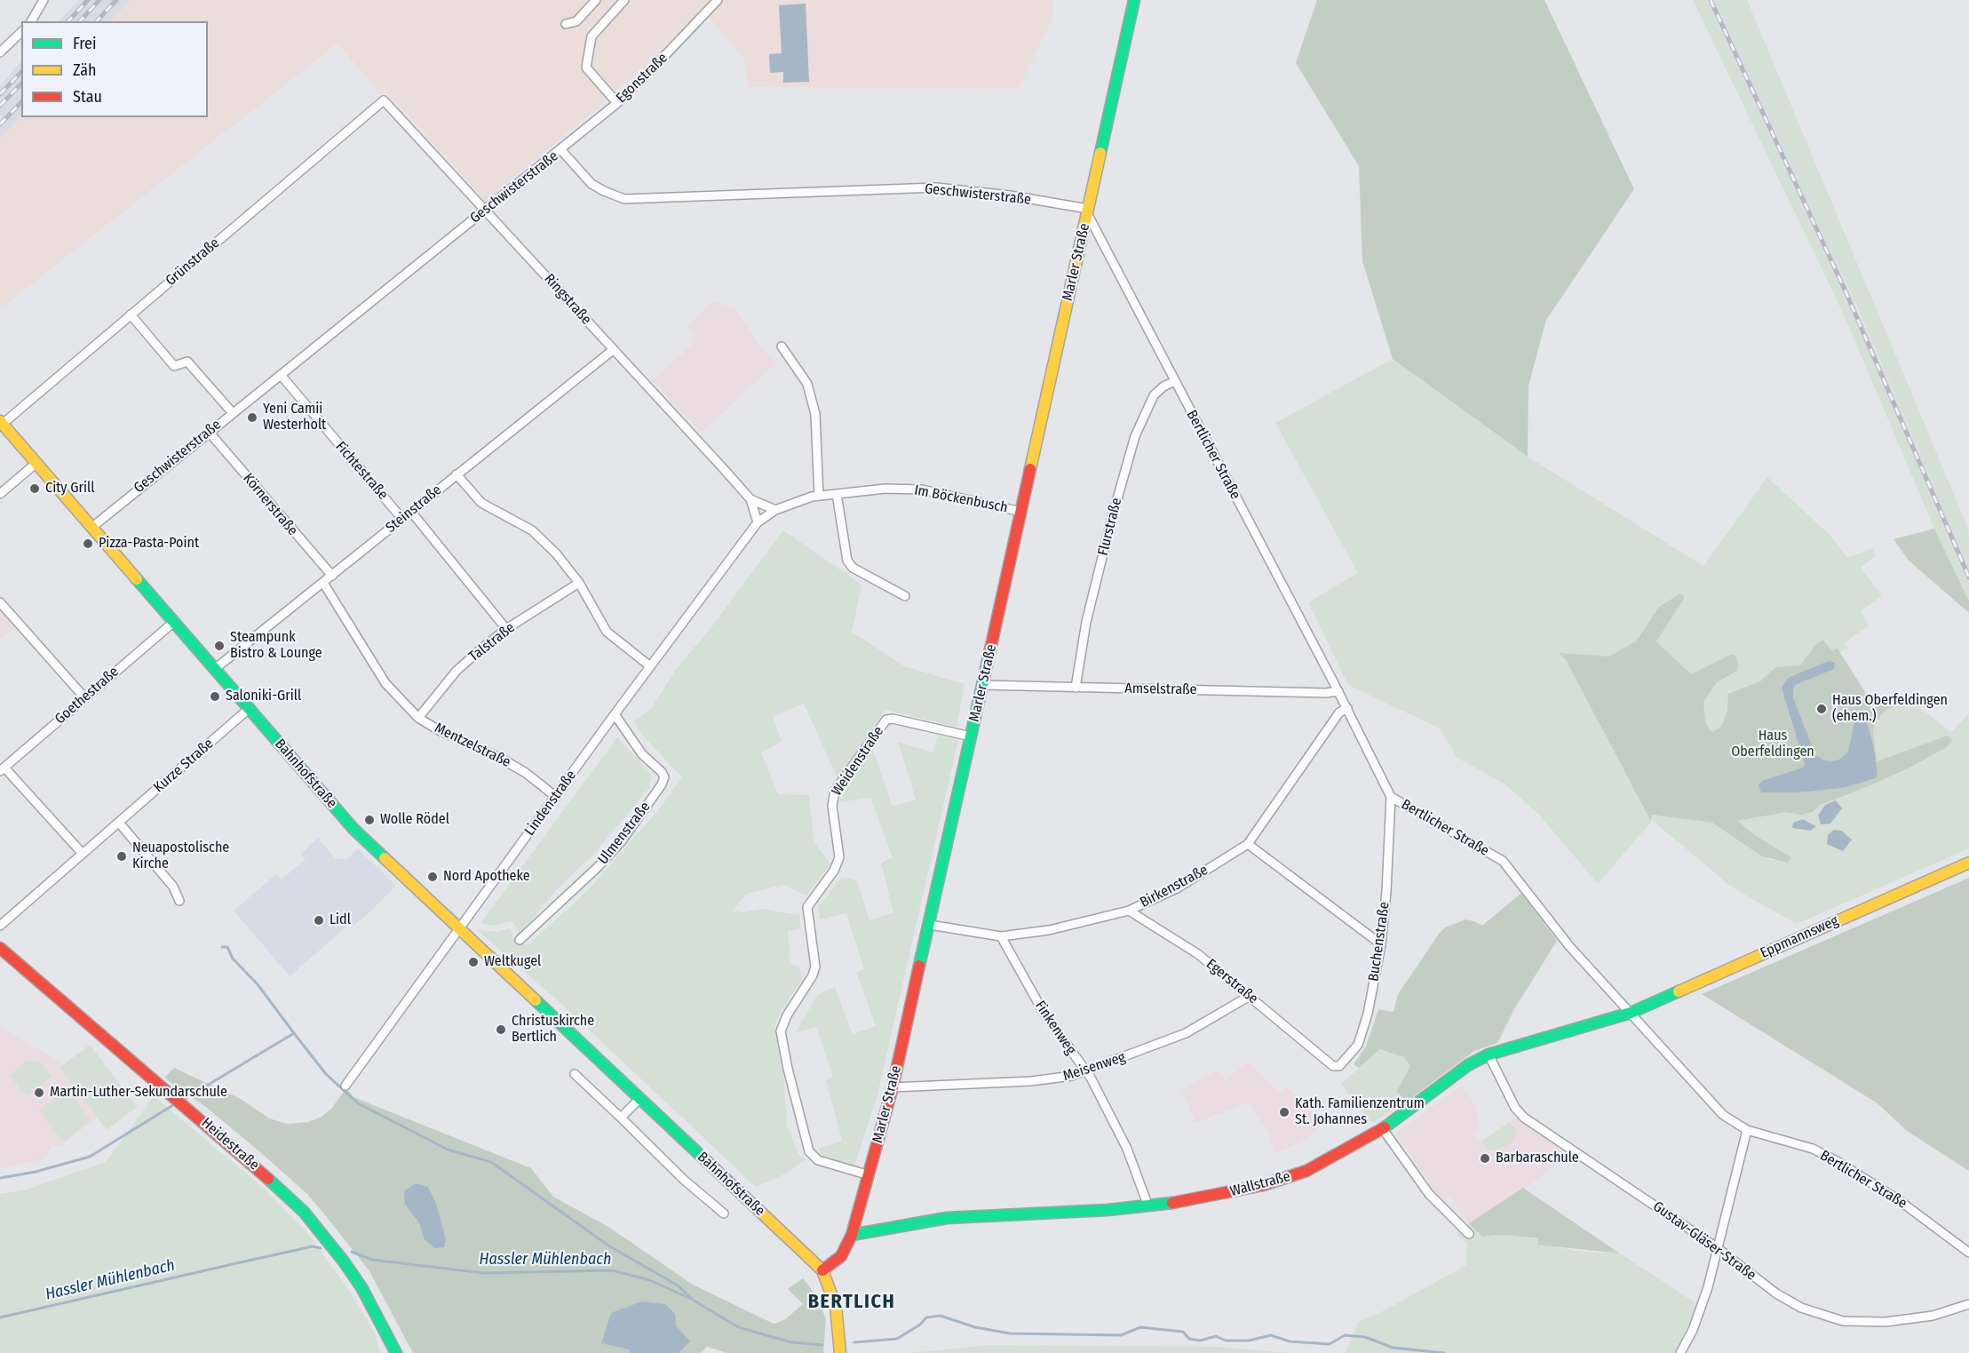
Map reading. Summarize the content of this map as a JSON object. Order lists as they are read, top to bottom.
{
  "streets": {
    "street": [
      "Egonstraße",
      "Geschwisterstraße",
      "Grünstraße",
      "Marler Straße",
      "Ringstraße",
      "Bertlicher Straße",
      "Fichtestraße",
      "Im Böckenbusch",
      "Körnerstraße",
      "Steinstraße",
      "Flurstraße",
      "Talstraße",
      "Amselstraße",
      "Goethestraße",
      "Mentzelstraße",
      "Weidenstraße",
      "Kurze Straße",
      "Bahnhofstraße",
      "Lindenstraße",
      "Ulmenstraße",
      "Birkenstraße",
      "Eppmannsweg",
      "Buchenstraße",
      "Egerstraße",
      "Finkenweg",
      "Meisenweg",
      "Heidestraße",
      "Wallstraße",
      "Gustav-Gläser-Straße"
    ]
  },
  "crossings": [
    ["Egonstraße", "Geschwisterstraße"],
    ["Geschwisterstraße", "Marler Straße"],
    ["Geschwisterstraße", "Ringstraße"],
    ["Geschwisterstraße", "Bertlicher Straße"],
    ["Geschwisterstraße", "Fichtestraße"],
    ["Geschwisterstraße", "Körnerstraße"],
    ["Geschwisterstraße", "Bahnhofstraße"],
    ["Grünstraße", "Ringstraße"],
    ["Grünstraße", "Bahnhofstraße"],
    ["Marler Straße", "Bertlicher Straße"],
    ["Marler Straße", "Im Böckenbusch"],
    ["Marler Straße", "Amselstraße"],
    ["Marler Straße", "Weidenstraße"],
    ["Marler Straße", "Bahnhofstraße"],
    ["Marler Straße", "Birkenstraße"],
    ["Marler Straße", "Meisenweg"],
    ["Marler Straße", "Wallstraße"],
    ["Ringstraße", "Im Böckenbusch"],
    ["Ringstraße", "Steinstraße"],
    ["Ringstraße", "Lindenstraße"],
    ["Bertlicher Straße", "Flurstraße"],
    ["Bertlicher Straße", "Amselstraße"],
    ["Bertlicher Straße", "Birkenstraße"],
    ["Bertlicher Straße", "Eppmannsweg"],
    ["Bertlicher Straße", "Buchenstraße"],
    ["Bertlicher Straße", "Wallstraße"],
    ["Fichtestraße", "Steinstraße"],
    ["Im Böckenbusch", "Lindenstraße"],
    ["Körnerstraße", "Steinstraße"],
    ["Steinstraße", "Mentzelstraße"],
    ["Steinstraße", "Bahnhofstraße"],
    ["Flurstraße", "Amselstraße"],
    ["Talstraße", "Mentzelstraße"],
    ["Goethestraße", "Bahnhofstraße"],
    ["Mentzelstraße", "Lindenstraße"],
    ["Kurze Straße", "Bahnhofstraße"],
    ["Bahnhofstraße", "Lindenstraße"],
    ["Lindenstraße", "Ulmenstraße"],
    ["Birkenstraße", "Egerstraße"],
    ["Birkenstraße", "Finkenweg"],
    ["Eppmannsweg", "Wallstraße"],
    ["Buchenstraße", "Egerstraße"],
    ["Egerstraße", "Meisenweg"],
    ["Finkenweg", "Meisenweg"],
    ["Finkenweg", "Wallstraße"],
    ["Wallstraße", "Gustav-Gläser-Straße"]
  ],
  "districts": ["BERTLICH"],
  "water": ["Hassler Mühlenbach"],
  "parks": ["Haus Oberfeldingen"],
  "places": [
    "Yeni Camii Westerholt",
    "City Grill",
    "Pizza-Pasta-Point",
    "Steampunk Bistro & Lounge",
    "Saloniki-Grill",
    "Haus Oberfeldingen (ehem.)",
    "Wolle Rödel",
    "Neuapostolische Kirche",
    "Nord Apotheke",
    "Lidl",
    "Weltkugel",
    "Christuskirche Bertlich",
    "Martin-Luther-Sekundarschule",
    "Kath. Familienzentrum St. Johannes",
    "Barbaraschule"
  ],
  "legend": ["Frei", "Zäh", "Stau"]
}
